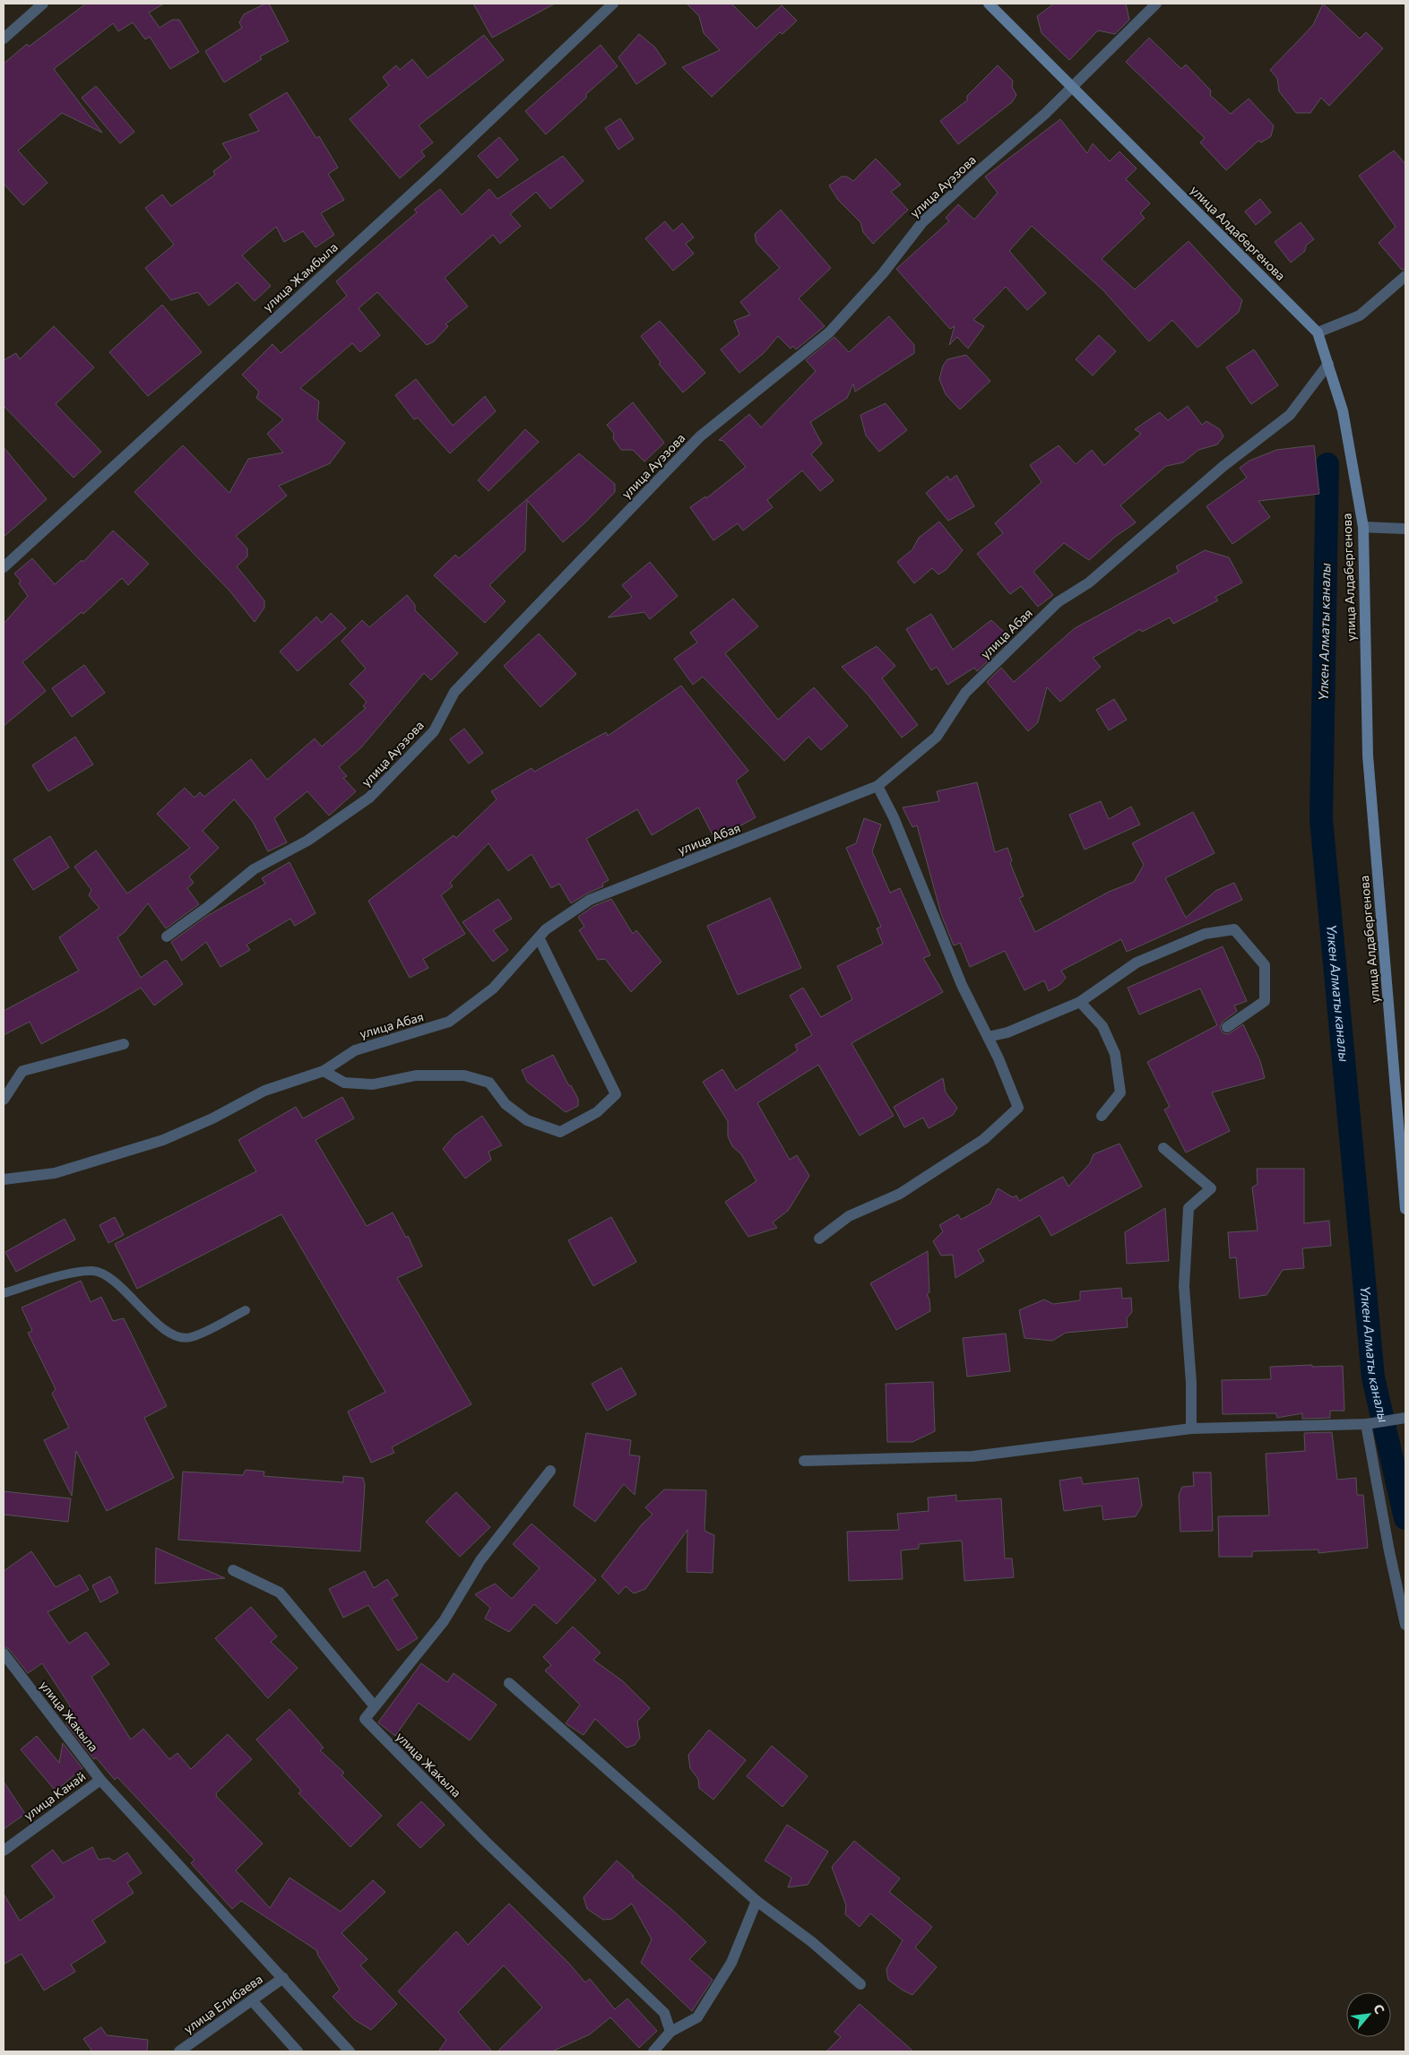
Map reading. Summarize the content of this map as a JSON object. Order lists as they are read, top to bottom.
{
  "streets": {
    "main road": ["улица Алдабергенова"],
    "street": [
      "улица Ауэзова",
      "улица Жамбыла",
      "улица Абая",
      "улица Жакыла",
      "улица Канай",
      "улица Елибаева"
    ]
  },
  "crossings": [
    ["улица Ауэзова", "улица Алдабергенова"],
    ["улица Алдабергенова", "улица Абая"],
    ["улица Жакыла", "улица Канай"],
    ["улица Жакыла", "улица Елибаева"]
  ],
  "water": ["Үлкен Алматы каналы"],
  "north": "top right"
}
